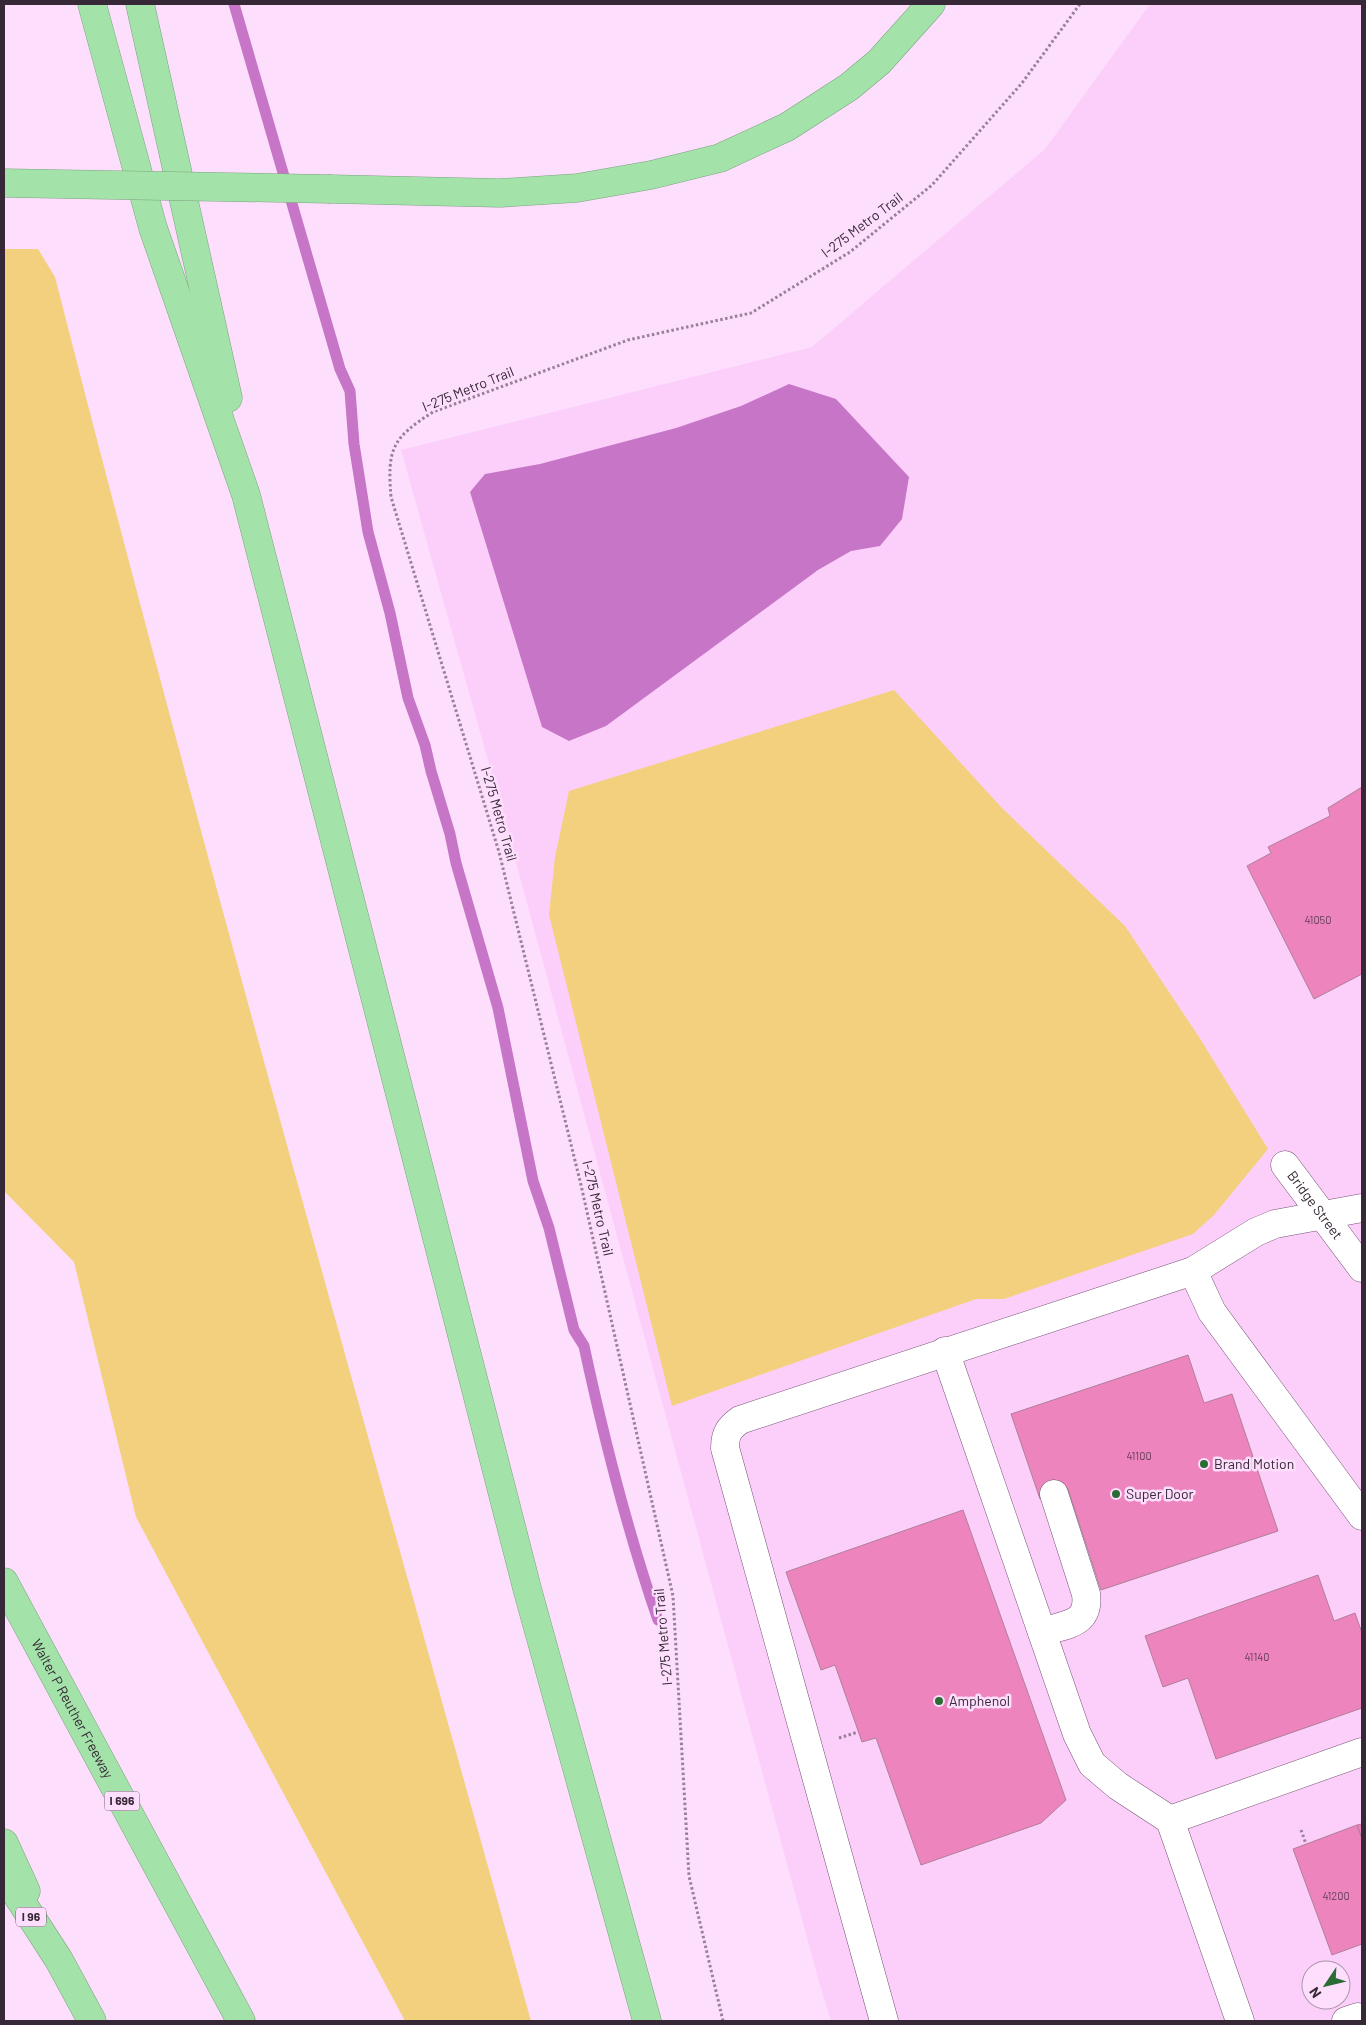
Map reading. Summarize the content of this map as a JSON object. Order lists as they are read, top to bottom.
{
  "streets": {
    "highway": ["Walter P Reuther Freeway", "I 696", "I 96"],
    "street": ["Bridge Street"],
    "path": ["I-275 Metro Trail"]
  },
  "places": ["Brand Motion", "Super Door", "Amphenol"],
  "house_numbers": [
    "41050",
    "41100",
    "41140",
    "41200"
  ],
  "north": "bottom left"
}
